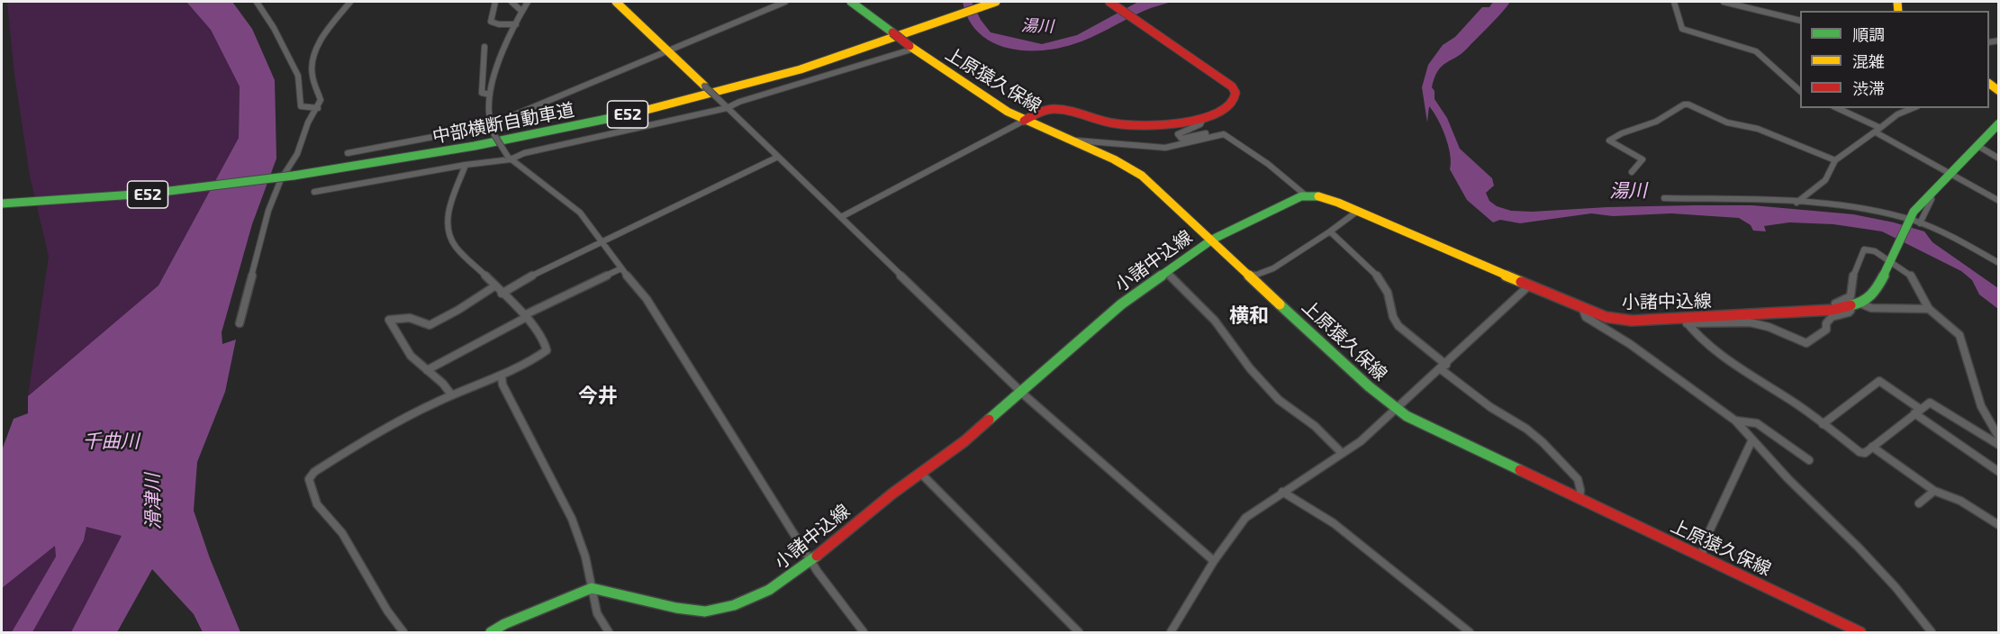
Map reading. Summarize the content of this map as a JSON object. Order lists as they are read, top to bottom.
{
  "streets": {
    "main road": [
      "上原猿久保線",
      "E52",
      "中部横断自動車道",
      "小諸中込線"
    ]
  },
  "crossings": [
    ["上原猿久保線", "小諸中込線"]
  ],
  "districts": ["横和", "今井"],
  "water": ["湯川", "千曲川", "滑津川"],
  "legend": ["順調", "混雑", "渋滞"]
}
